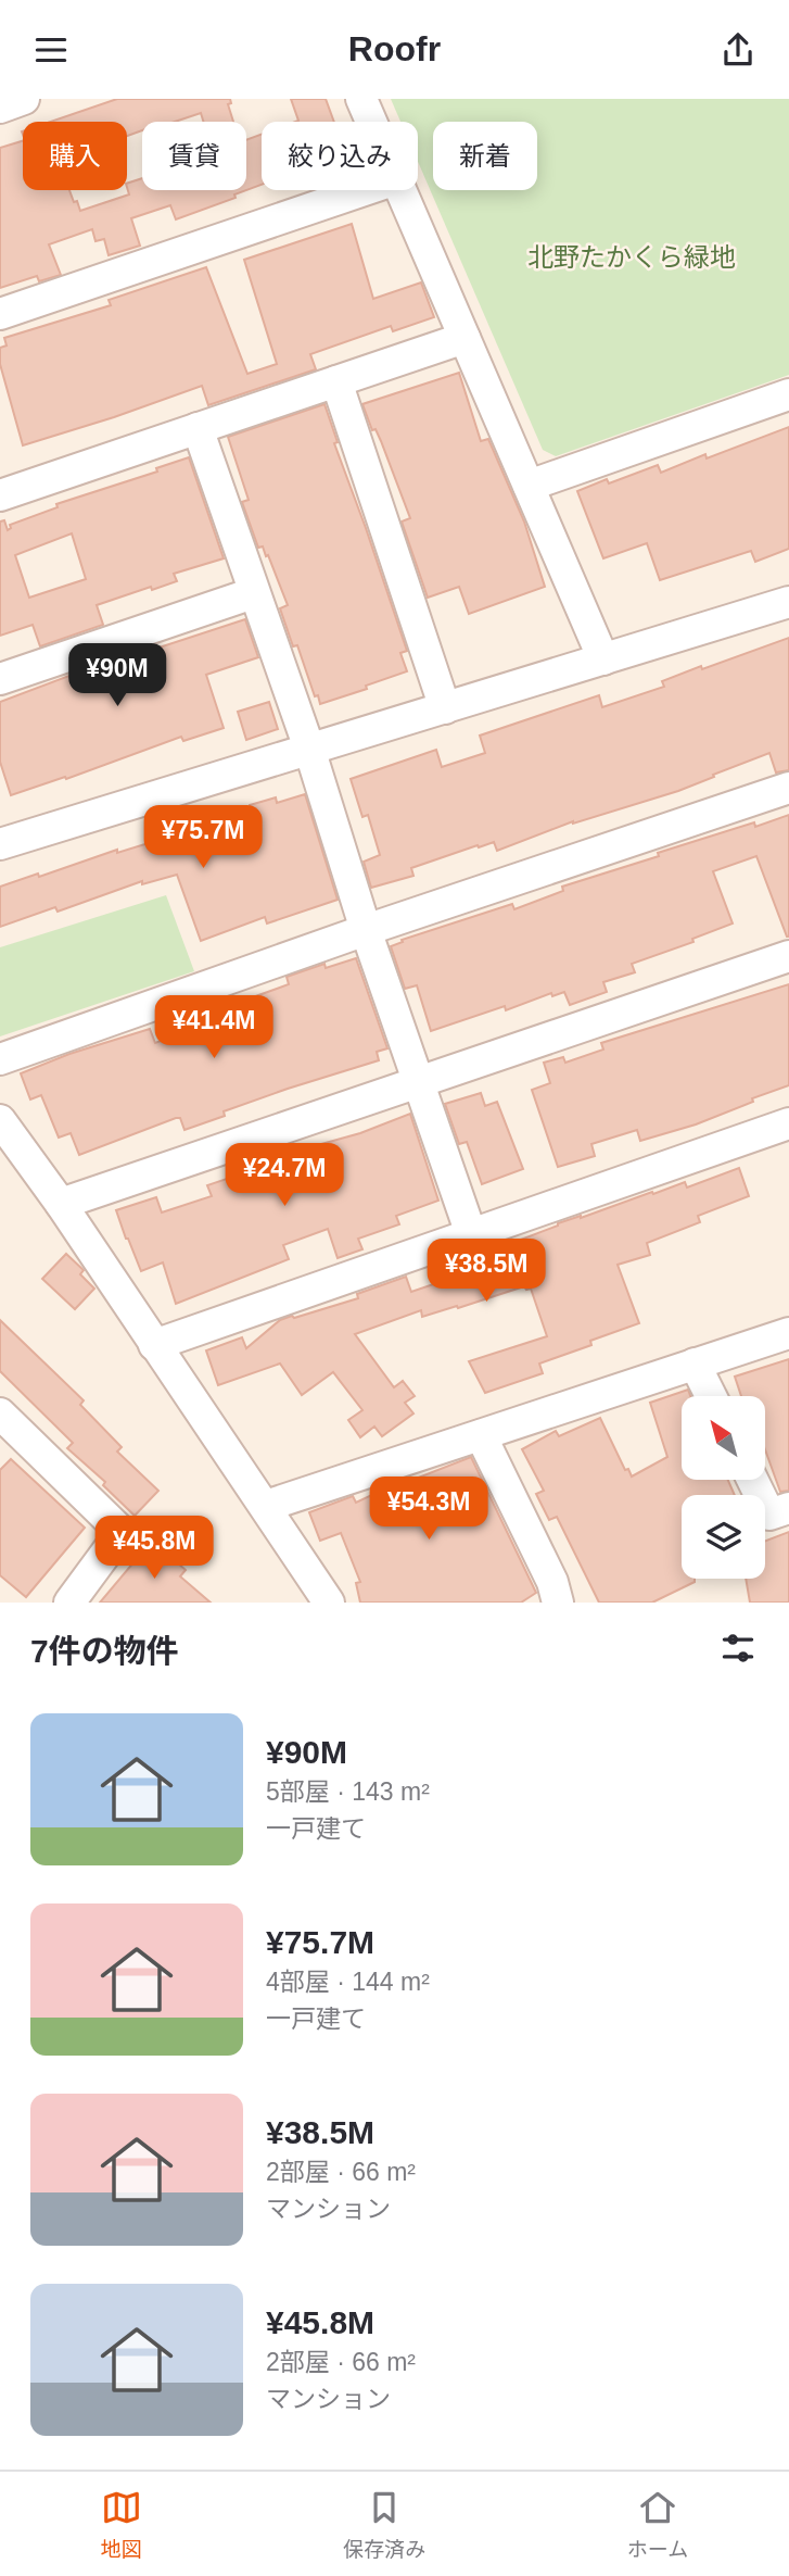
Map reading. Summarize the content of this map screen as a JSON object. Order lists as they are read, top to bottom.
{
  "parks": ["北野たかくら緑地"],
  "north": "top left",
  "page": {
    "header": "Roofr",
    "chip": [
      "購入",
      "賃貸",
      "絞り込み",
      "新着"
    ],
    "price": [
      "¥90M",
      "¥75.7M",
      "¥41.4M",
      "¥24.7M",
      "¥38.5M",
      "¥54.3M",
      "¥45.8M"
    ],
    "heading": "7件の物件",
    "list": [
      {
        "name": "¥90M",
        "note": "5部屋 · 143 m² · 一戸建て"
      },
      {
        "name": "¥75.7M",
        "note": "4部屋 · 144 m² · 一戸建て"
      },
      {
        "name": "¥38.5M",
        "note": "2部屋 · 66 m² · マンション"
      },
      {
        "name": "¥45.8M",
        "note": "2部屋 · 66 m² · マンション"
      }
    ],
    "tabs": ["地図", "保存済み", "ホーム"]
  }
}
